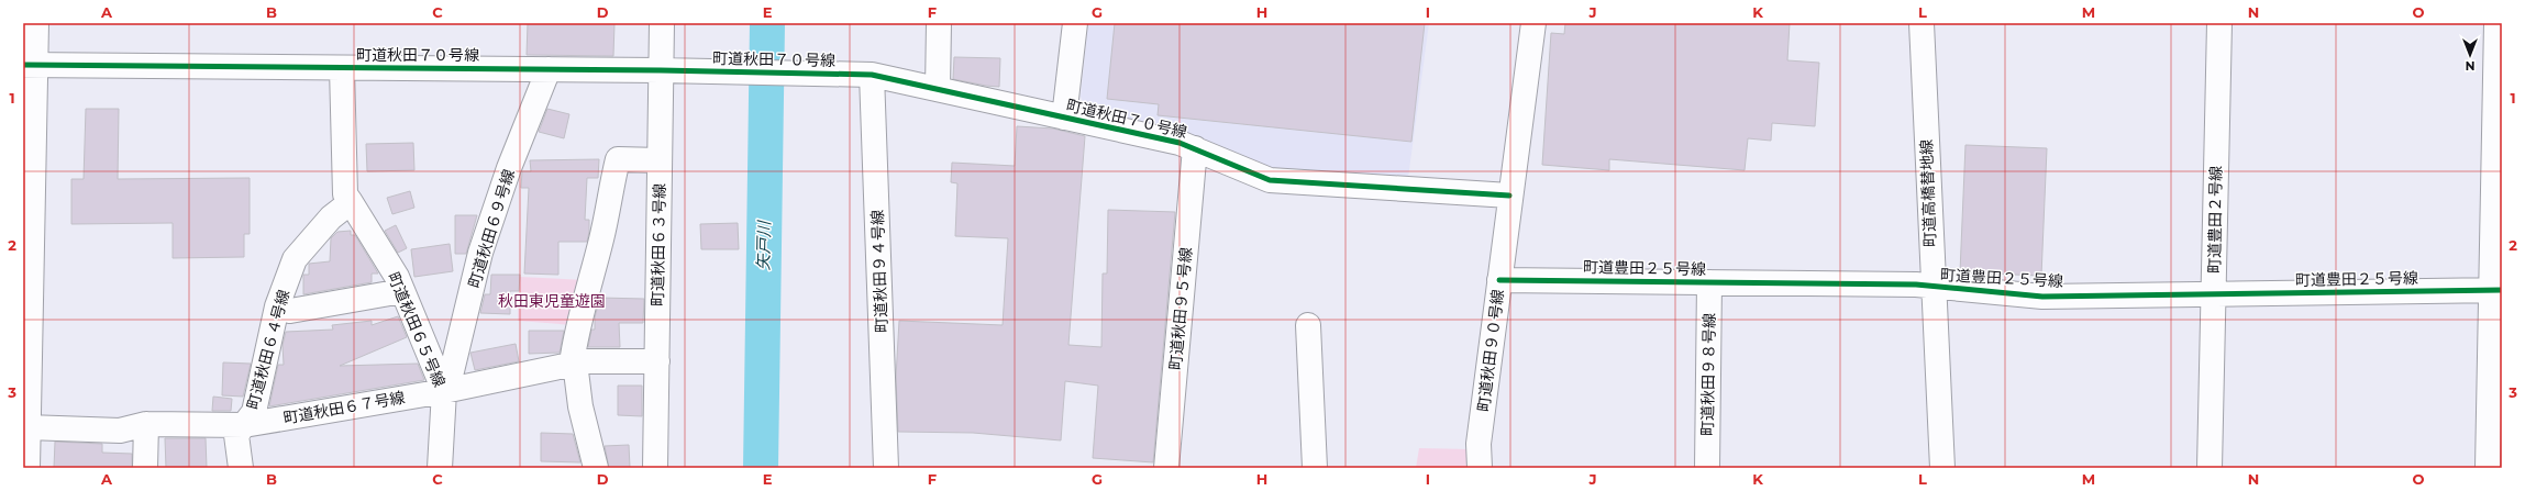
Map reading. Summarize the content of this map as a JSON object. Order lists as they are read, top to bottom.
{
  "streets": {
    "street": [
      "町道秋田７０号線",
      "町道高橋替地線",
      "町道豊田２号線",
      "町道秋田６９号線",
      "町道秋田６３号線",
      "町道豊田２５号線",
      "町道秋田９４号線",
      "町道秋田９５号線",
      "町道秋田６５号線",
      "町道秋田６４号線",
      "町道秋田９０号線",
      "町道秋田９８号線",
      "町道秋田６７号線"
    ]
  },
  "crossings": [
    ["町道秋田７０号線", "町道秋田６９号線"],
    ["町道秋田７０号線", "町道秋田６３号線"],
    ["町道秋田７０号線", "町道秋田９４号線"],
    ["町道秋田７０号線", "町道秋田９５号線"],
    ["町道秋田７０号線", "町道秋田９０号線"],
    ["町道高橋替地線", "町道豊田２５号線"],
    ["町道豊田２号線", "町道豊田２５号線"],
    ["町道秋田６９号線", "町道秋田６５号線"],
    ["町道秋田６９号線", "町道秋田６７号線"],
    ["町道秋田６３号線", "町道秋田６７号線"],
    ["町道豊田２５号線", "町道秋田９０号線"],
    ["町道豊田２５号線", "町道秋田９８号線"],
    ["町道秋田６５号線", "町道秋田６４号線"],
    ["町道秋田６５号線", "町道秋田６７号線"],
    ["町道秋田６４号線", "町道秋田６７号線"]
  ],
  "water": ["矢戸川"],
  "parks": ["秋田東児童遊園"],
  "north": "bottom",
  "grid": {
    "columns": [
      "A",
      "B",
      "C",
      "D",
      "E",
      "F",
      "G",
      "H",
      "I",
      "J",
      "K",
      "L",
      "M",
      "N",
      "O"
    ],
    "rows": ["1", "2", "3"]
  }
}
